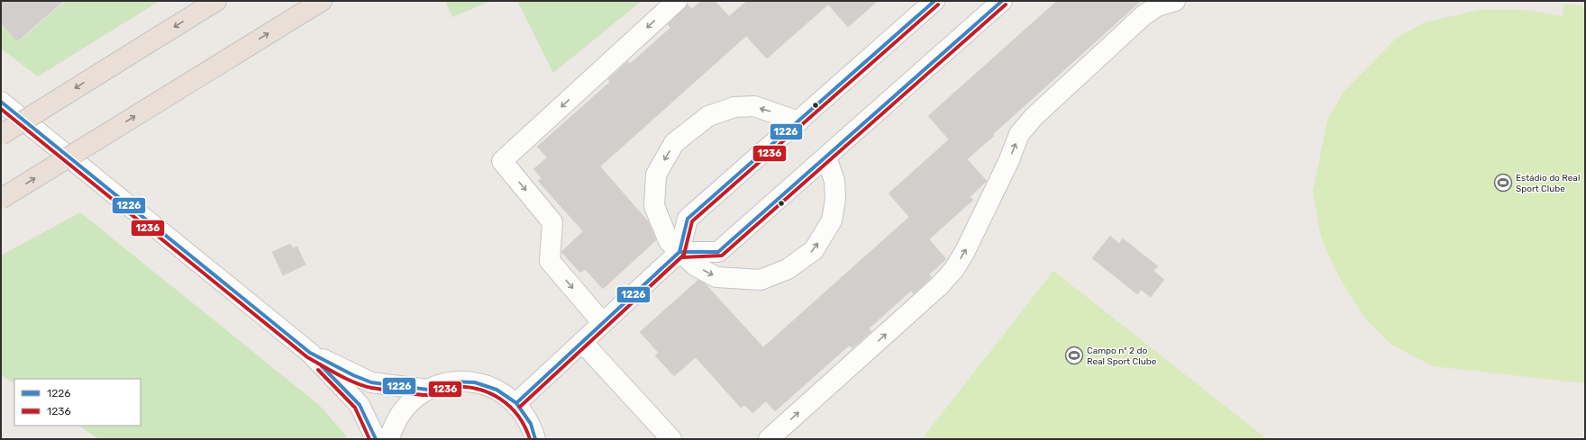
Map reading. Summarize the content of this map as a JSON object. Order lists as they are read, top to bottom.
{
  "places": {
    "sports": ["Estádio do Real Sport Clube", "Campo nº 2 do Real Sport Clube"]
  },
  "lines": ["transit line 1226", "transit line 1236"],
  "legend": ["1226", "1236"]
}
